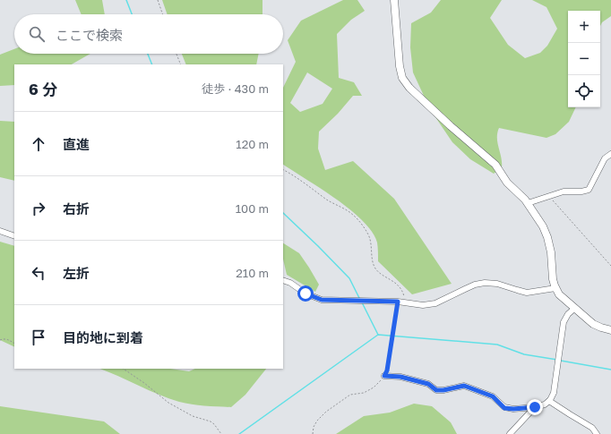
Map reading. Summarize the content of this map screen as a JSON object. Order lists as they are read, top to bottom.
{
  "page": {
    "map_buttons": ["+", "−"],
    "search": "ここで検索",
    "heading": ["6 分", "徒歩 · 430 m"],
    "list": [
      ["直進", "120 m"],
      ["右折", "100 m"],
      ["左折", "210 m"],
      "目的地に到着"
    ]
  }
}
